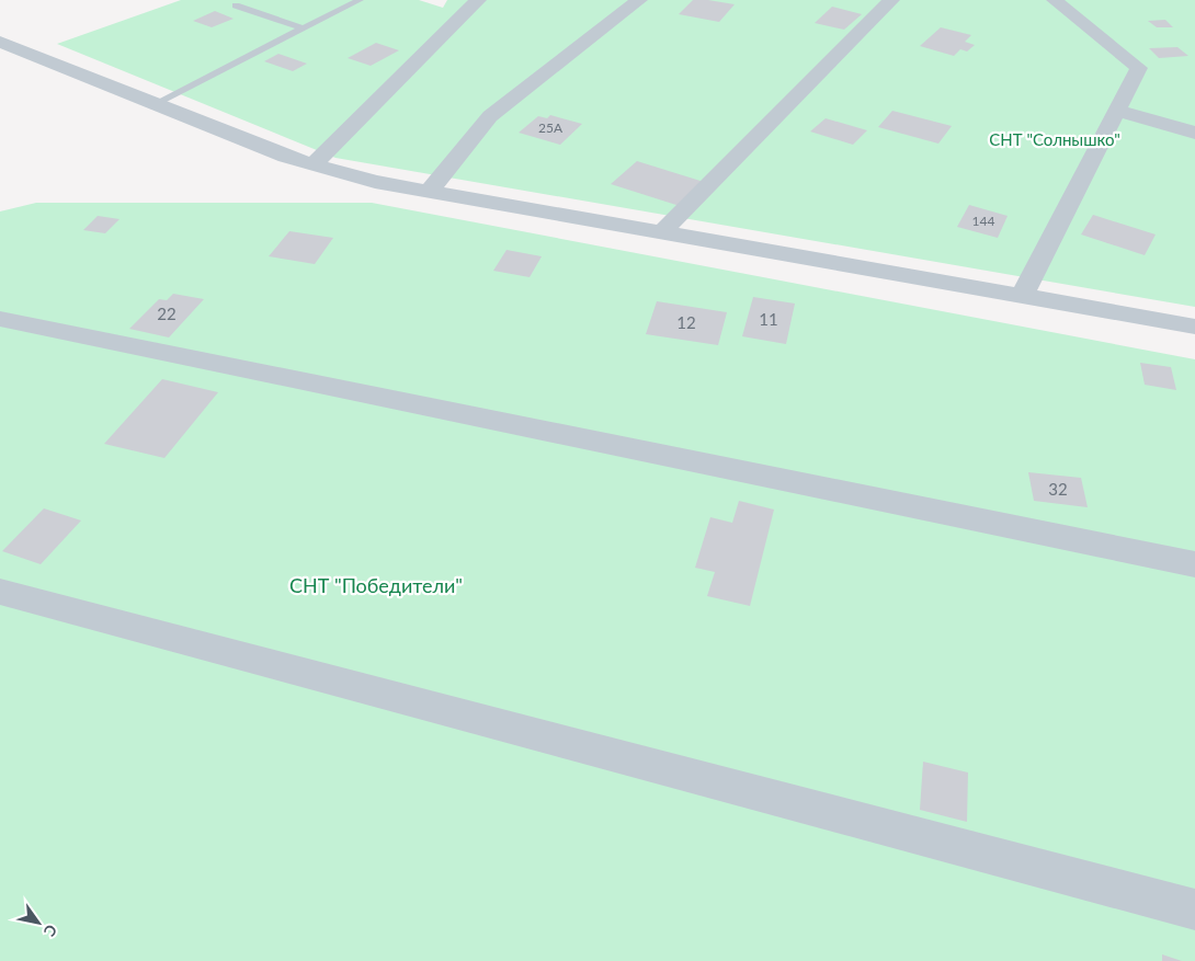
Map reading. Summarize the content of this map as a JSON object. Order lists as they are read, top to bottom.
{
  "parks": ["СНТ \"Солнышко\"", "СНТ \"Победители\""],
  "house_numbers": [
    "25А",
    "144",
    "22",
    "11",
    "12",
    "32"
  ],
  "north": "bottom right"
}
